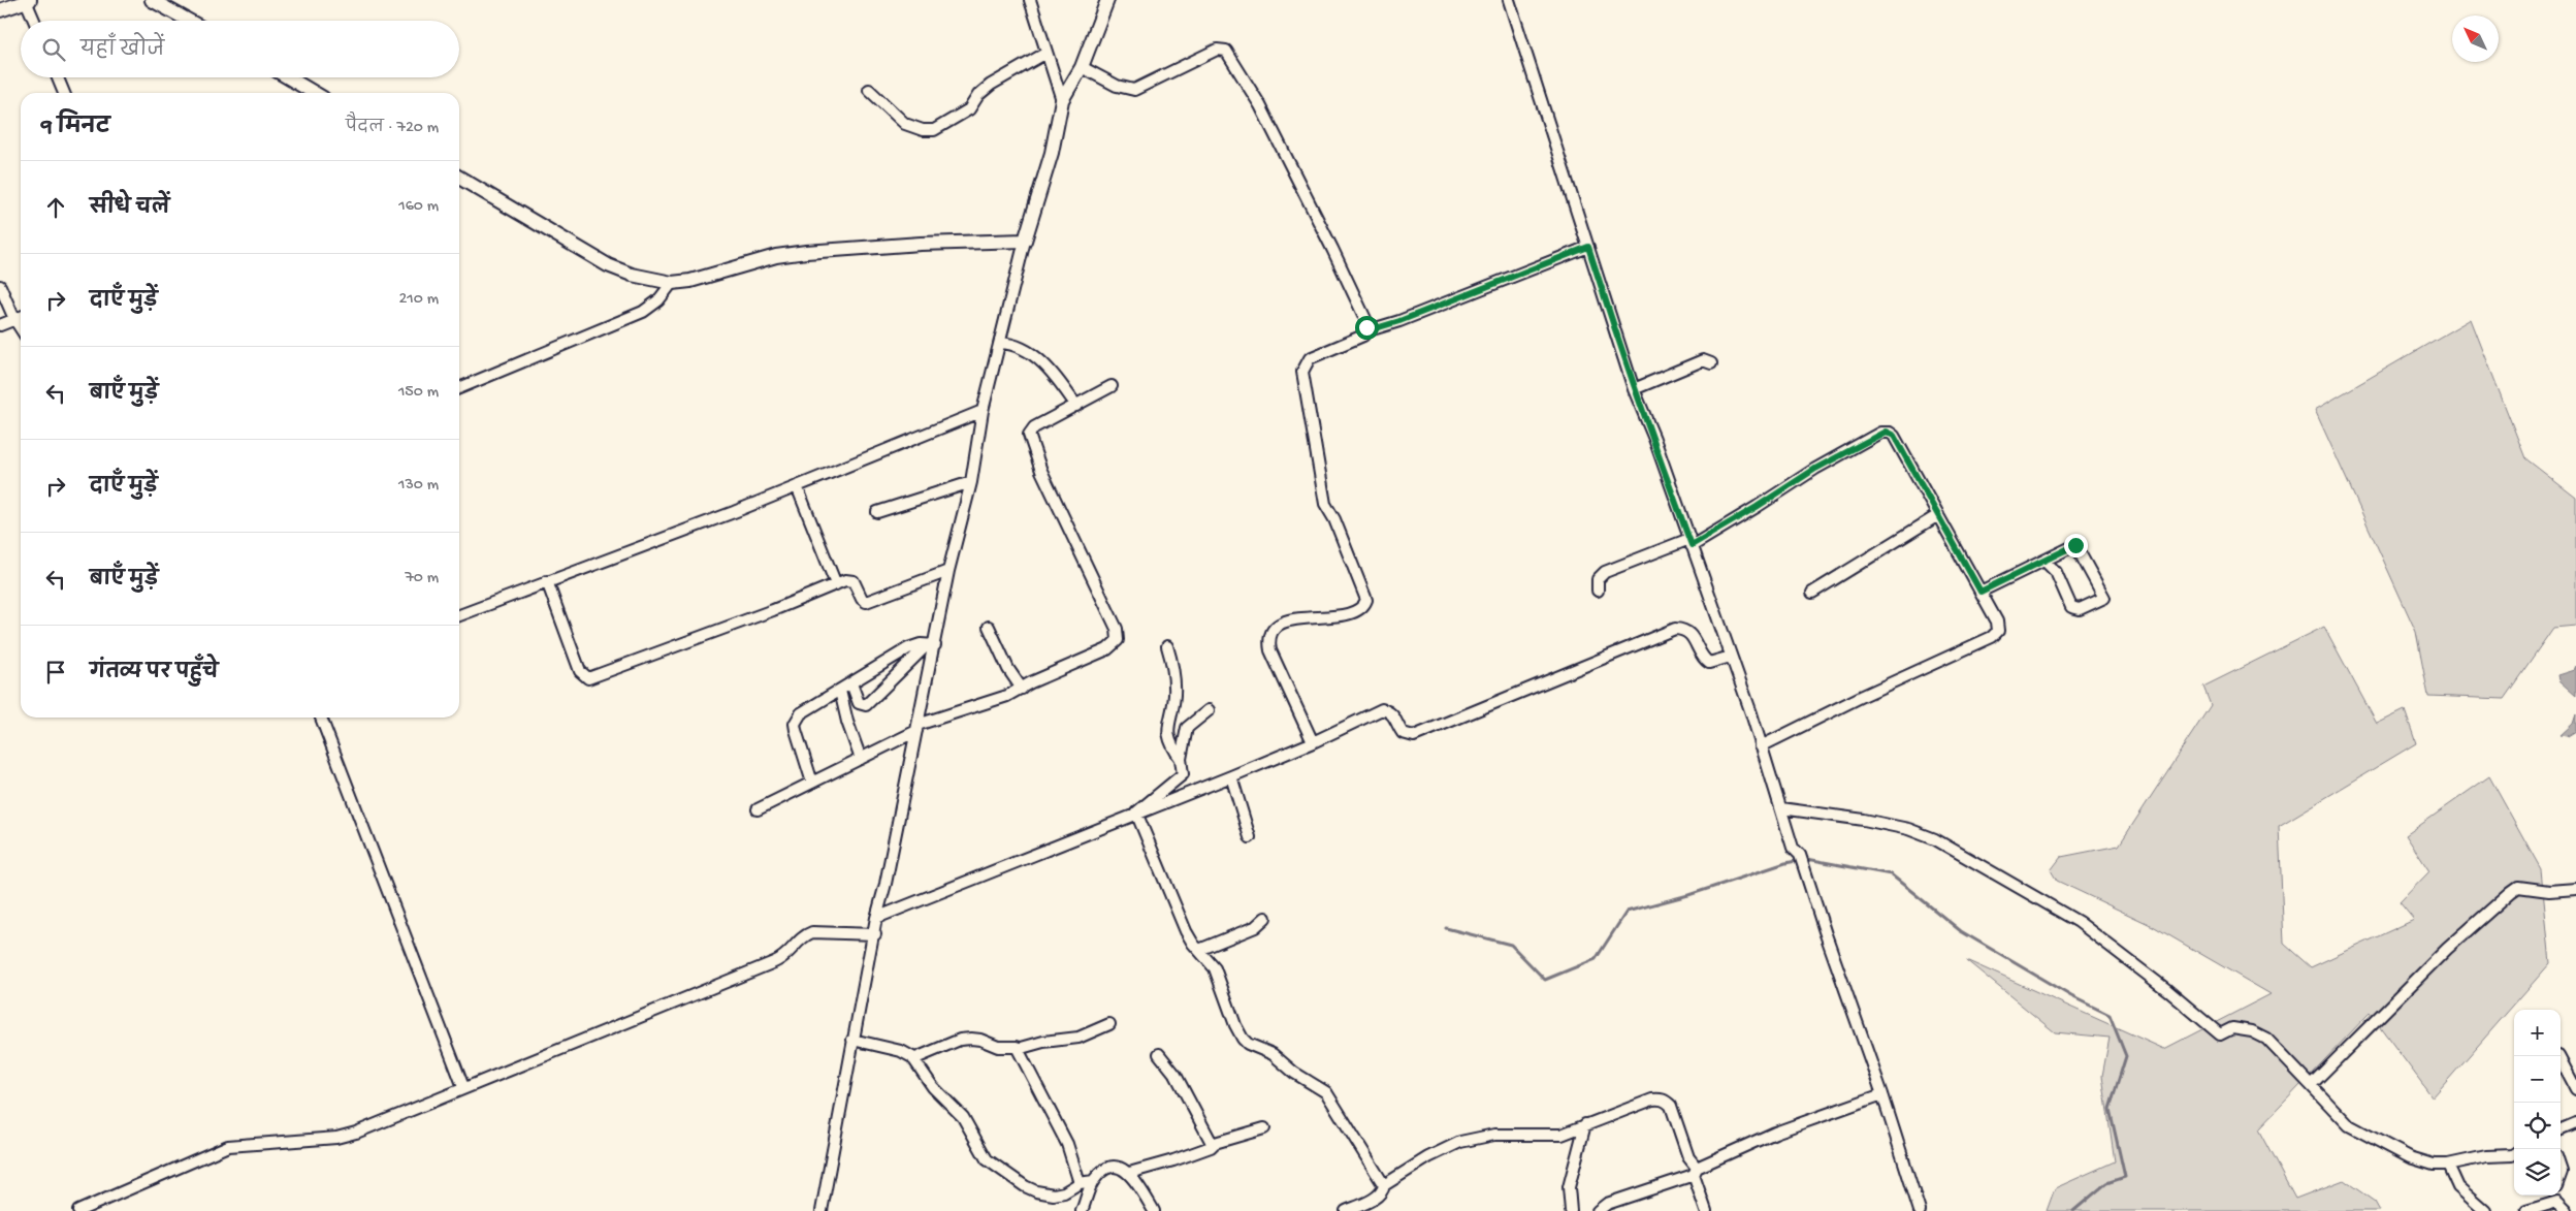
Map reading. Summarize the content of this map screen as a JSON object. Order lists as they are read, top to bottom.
{
  "north": "top left",
  "page": {
    "search": "यहाँ खोजें",
    "heading": ["9 मिनट", "पैदल · 720 m"],
    "list": [
      ["सीधे चलें", "160 m"],
      ["दाएँ मुड़ें", "210 m"],
      ["बाएँ मुड़ें", "150 m"],
      ["दाएँ मुड़ें", "130 m"],
      ["बाएँ मुड़ें", "70 m"],
      "गंतव्य पर पहुँचे"
    ],
    "map_buttons": ["+", "−"]
  }
}
